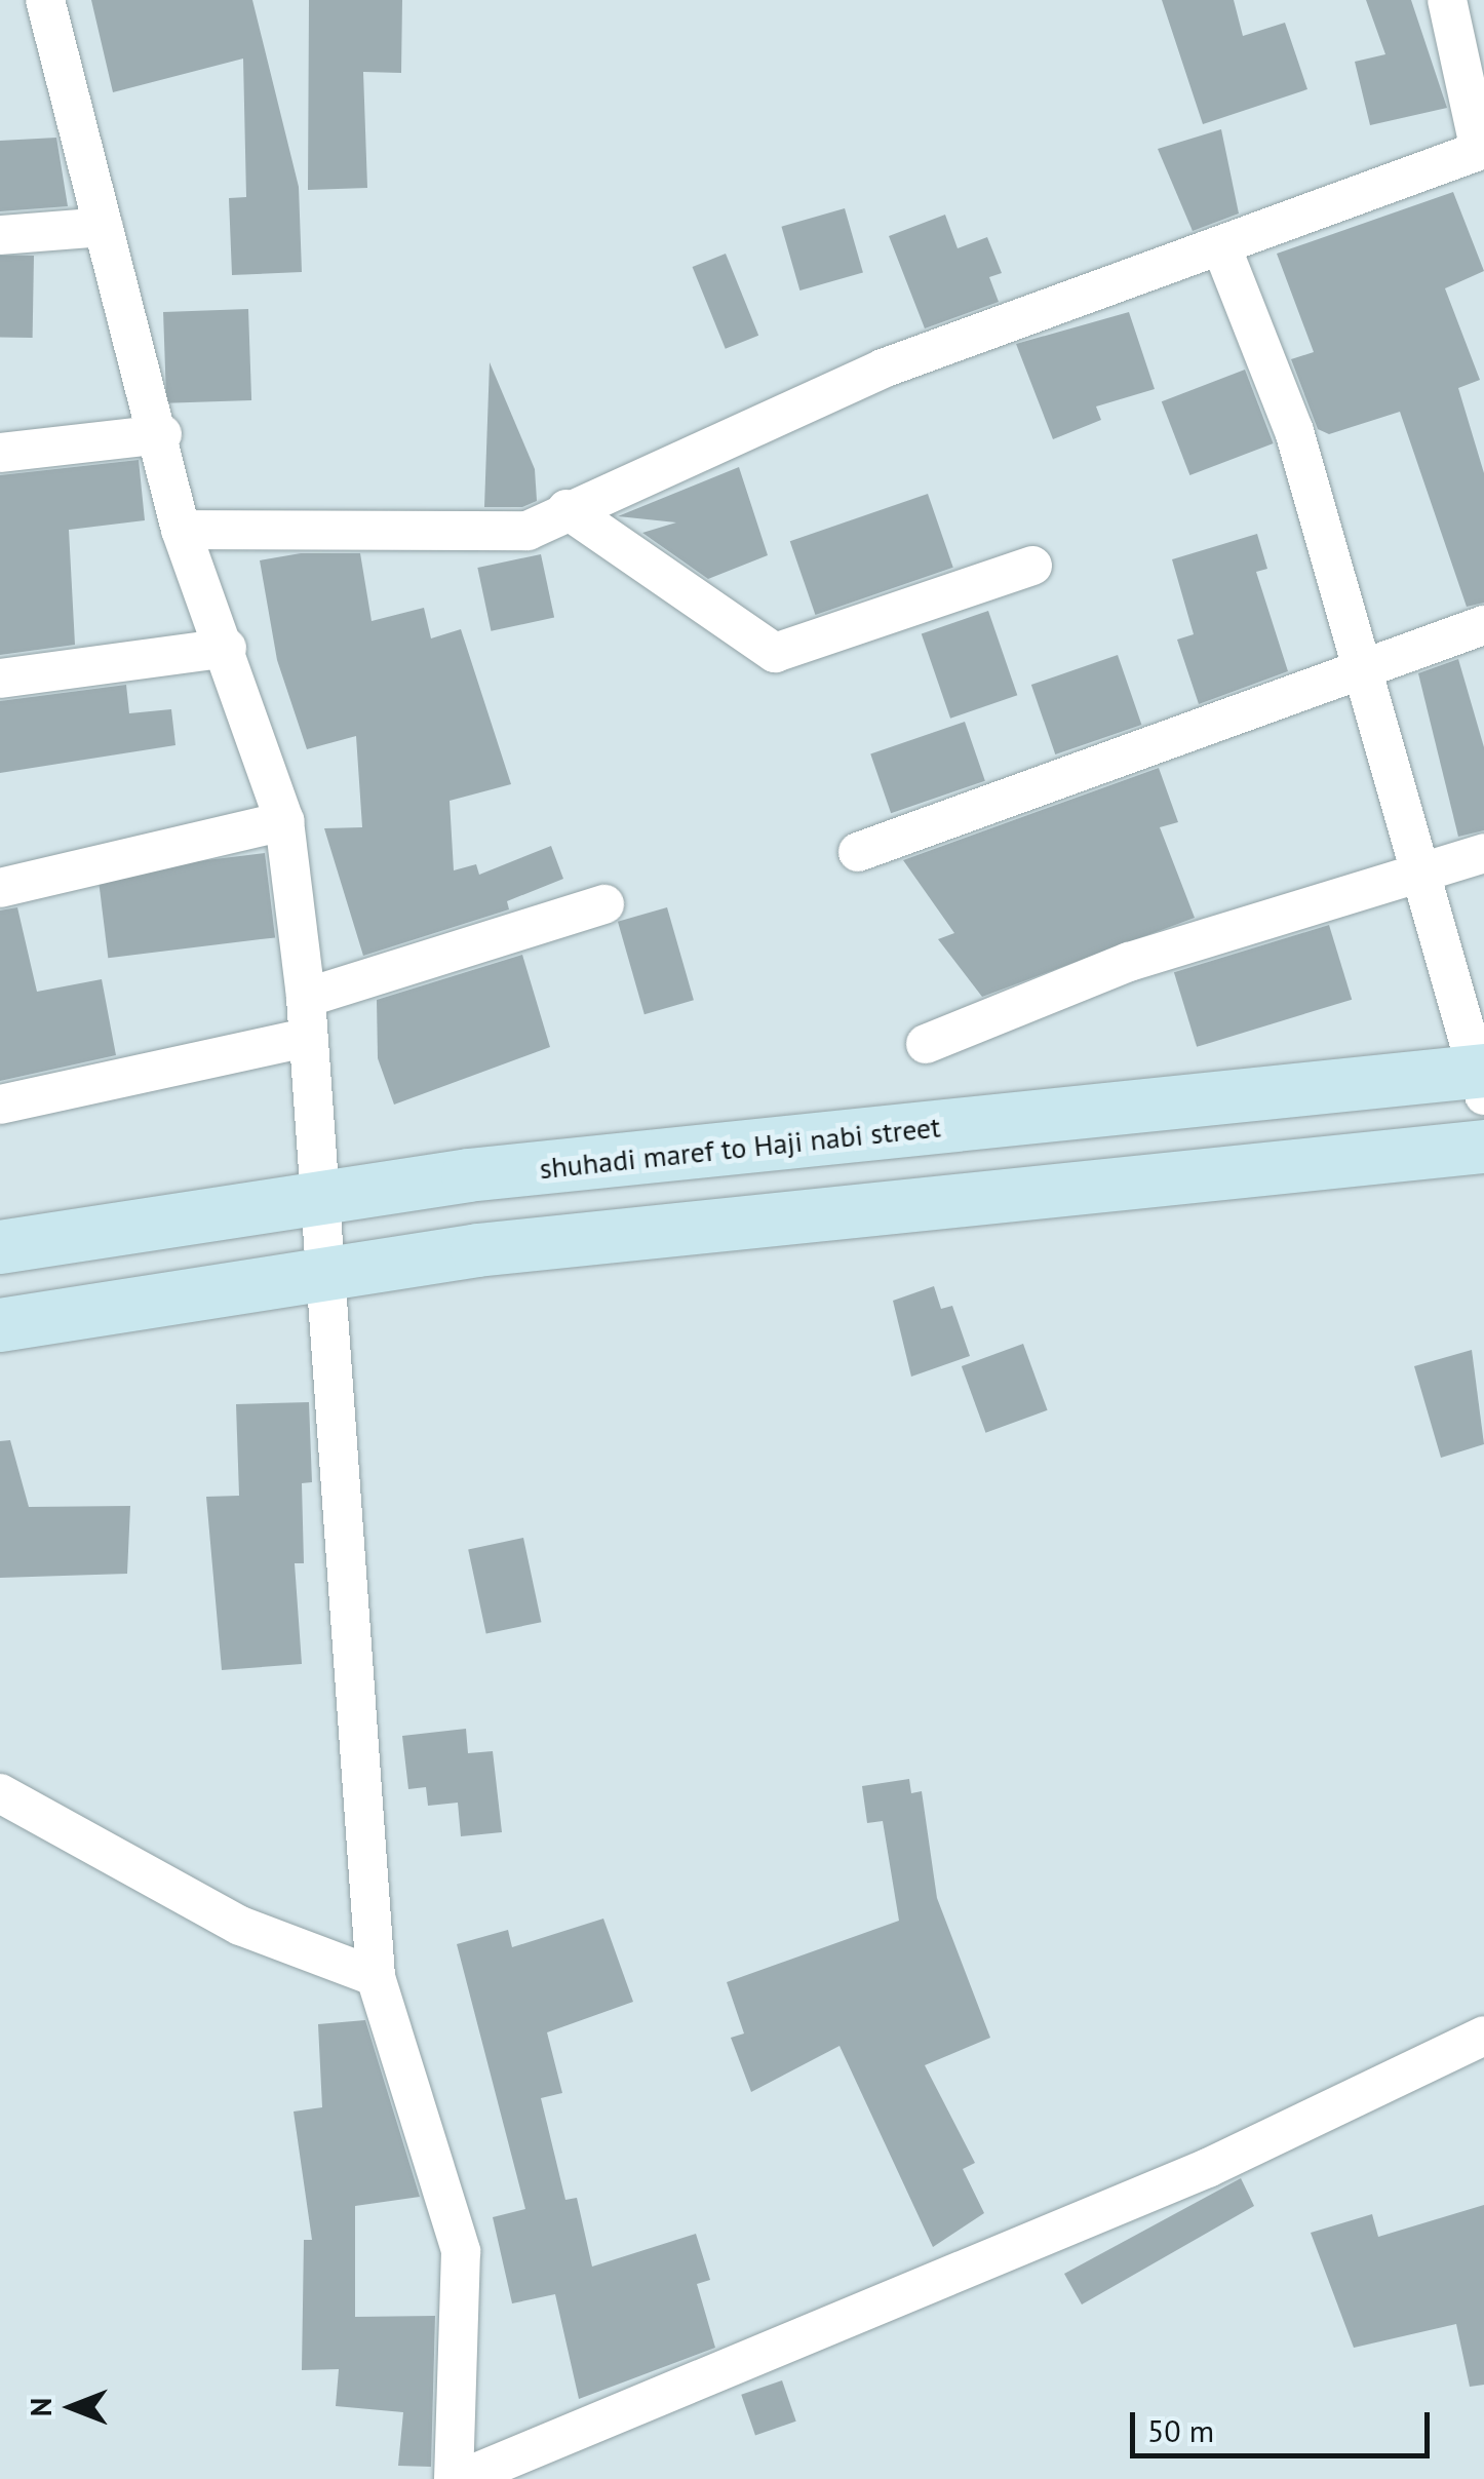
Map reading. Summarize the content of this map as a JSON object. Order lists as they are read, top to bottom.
{
  "streets": {
    "main road": ["shuhadi maref to Haji nabi street"]
  },
  "scale_bar": "50 m",
  "north": "left"
}
